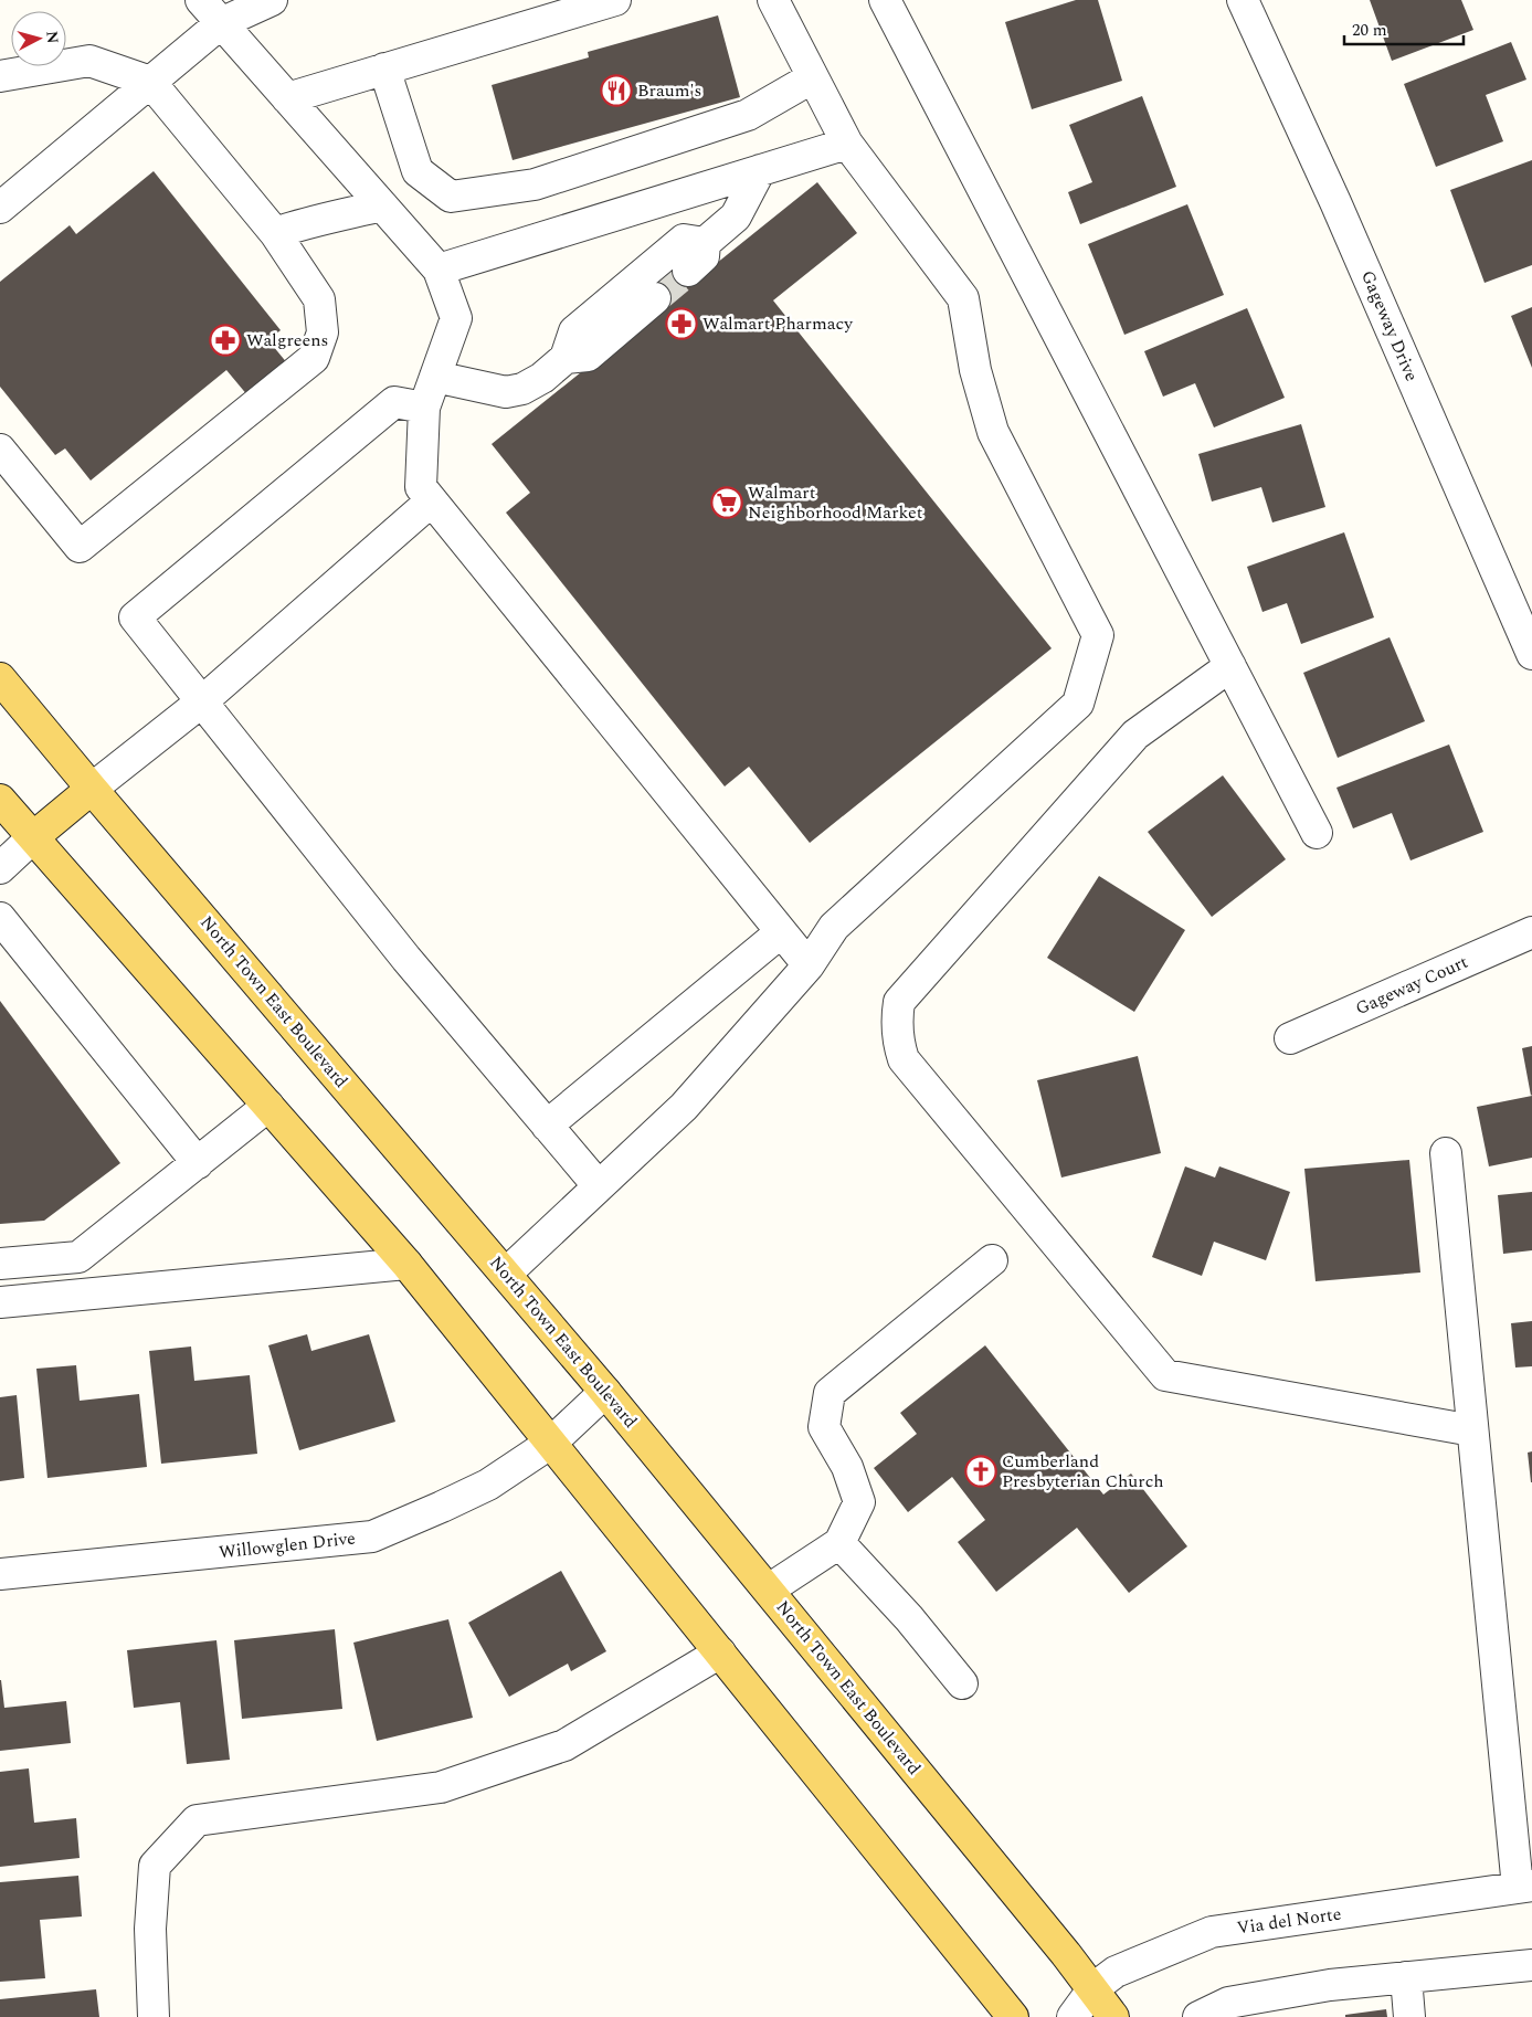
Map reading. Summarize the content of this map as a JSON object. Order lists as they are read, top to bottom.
{
  "streets": {
    "main road": ["North Town East Boulevard"],
    "street": [
      "Gageway Drive",
      "Gageway Court",
      "Willowglen Drive",
      "Via del Norte"
    ]
  },
  "crossings": [
    ["North Town East Boulevard", "Willowglen Drive"],
    ["North Town East Boulevard", "Via del Norte"]
  ],
  "places": {
    "restaurant": ["Braum's"],
    "pharmacy": ["Walmart Pharmacy", "Walgreens"],
    "supermarket": ["Walmart Neighborhood Market"],
    "church": ["Cumberland Presbyterian Church"]
  },
  "scale_bar": "20 m",
  "north": "right"
}
